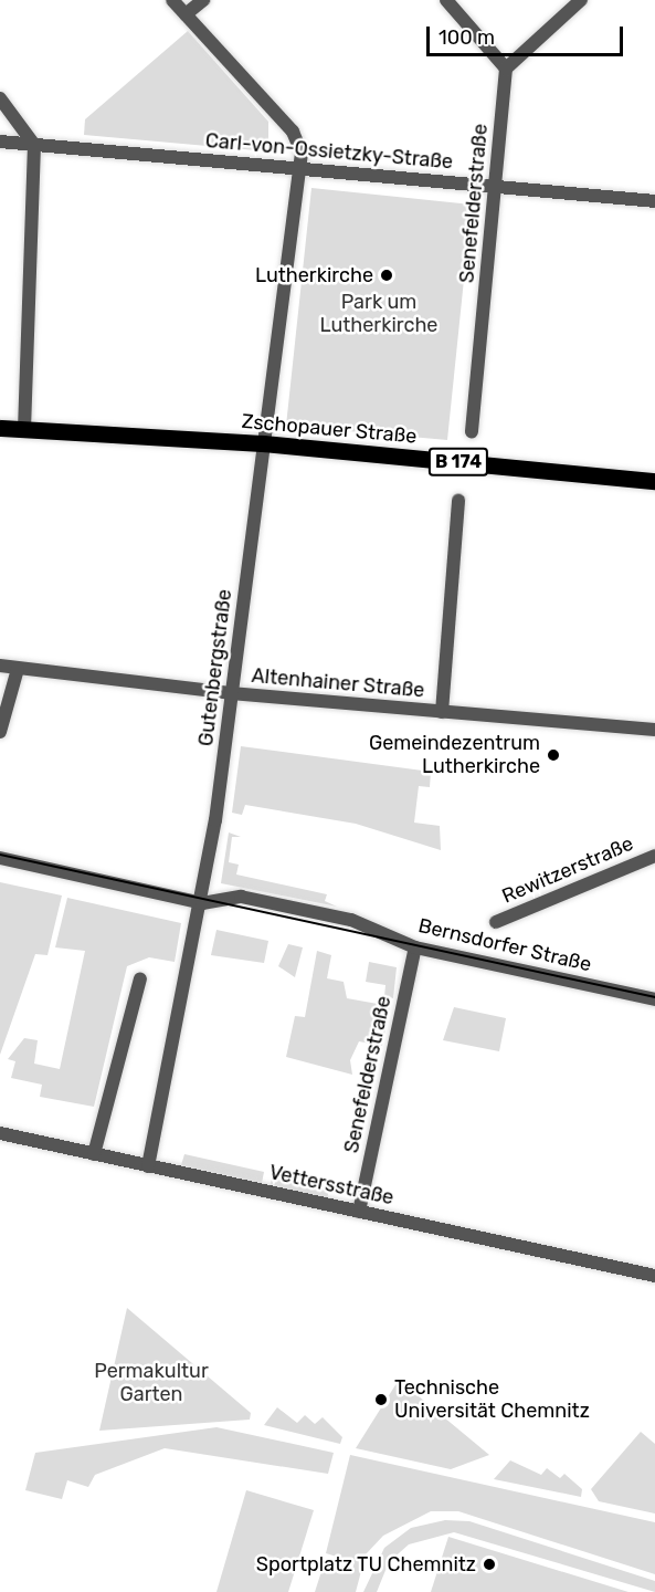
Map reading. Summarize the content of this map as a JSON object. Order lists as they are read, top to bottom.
{
  "streets": {
    "main road": ["Zschopauer Straße", "B 174"],
    "street": [
      "Carl-von-Ossietzky-Straße",
      "Senefelderstraße",
      "Gutenbergstraße",
      "Altenhainer Straße",
      "Rewitzerstraße",
      "Bernsdorfer Straße",
      "Vettersstraße"
    ]
  },
  "crossings": [
    ["Carl-von-Ossietzky-Straße", "Senefelderstraße"],
    ["Carl-von-Ossietzky-Straße", "Gutenbergstraße"],
    ["Senefelderstraße", "Bernsdorfer Straße"],
    ["Senefelderstraße", "Vettersstraße"],
    ["Zschopauer Straße", "Gutenbergstraße"],
    ["Gutenbergstraße", "Altenhainer Straße"],
    ["Gutenbergstraße", "Bernsdorfer Straße"],
    ["Gutenbergstraße", "Vettersstraße"]
  ],
  "parks": ["Park um Lutherkirche", "Permakultur Garten"],
  "places": [
    "Lutherkirche",
    "Gemeindezentrum Lutherkirche",
    "Technische Universität Chemnitz",
    "Sportplatz TU Chemnitz"
  ],
  "scale_bar": "100 m"
}
